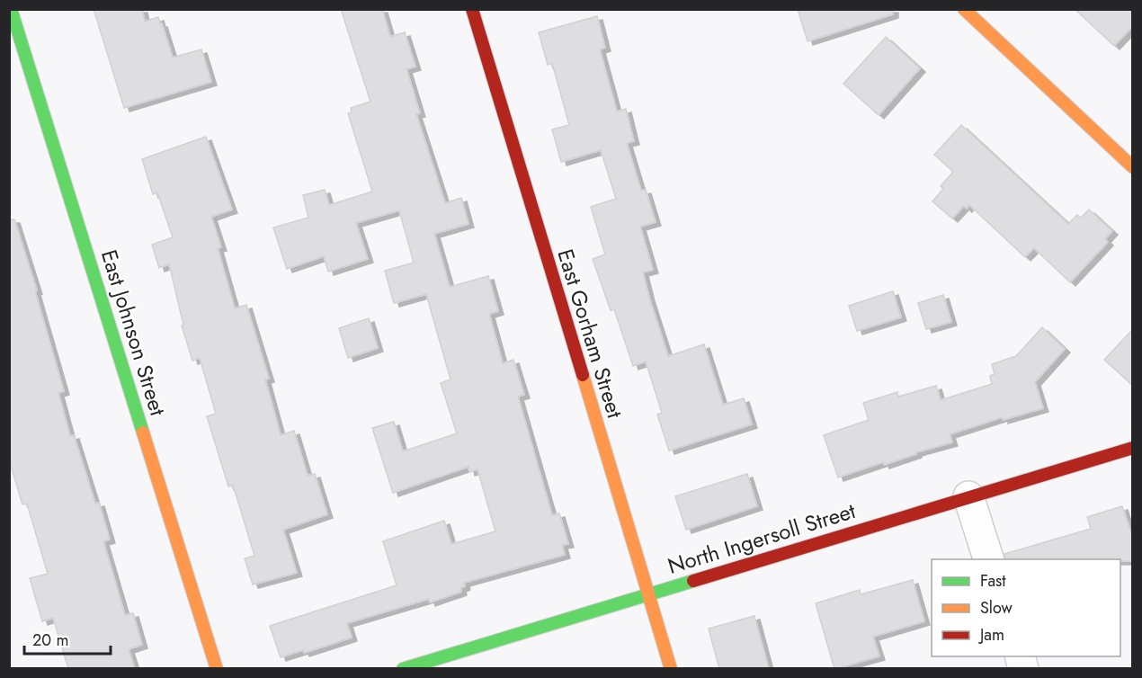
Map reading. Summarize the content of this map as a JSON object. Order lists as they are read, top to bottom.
{
  "streets": {
    "main road": ["East Johnson Street", "East Gorham Street", "North Ingersoll Street"]
  },
  "crossings": [
    ["East Gorham Street", "North Ingersoll Street"]
  ],
  "legend": ["Fast", "Slow", "Jam"],
  "scale_bar": "20 m"
}
